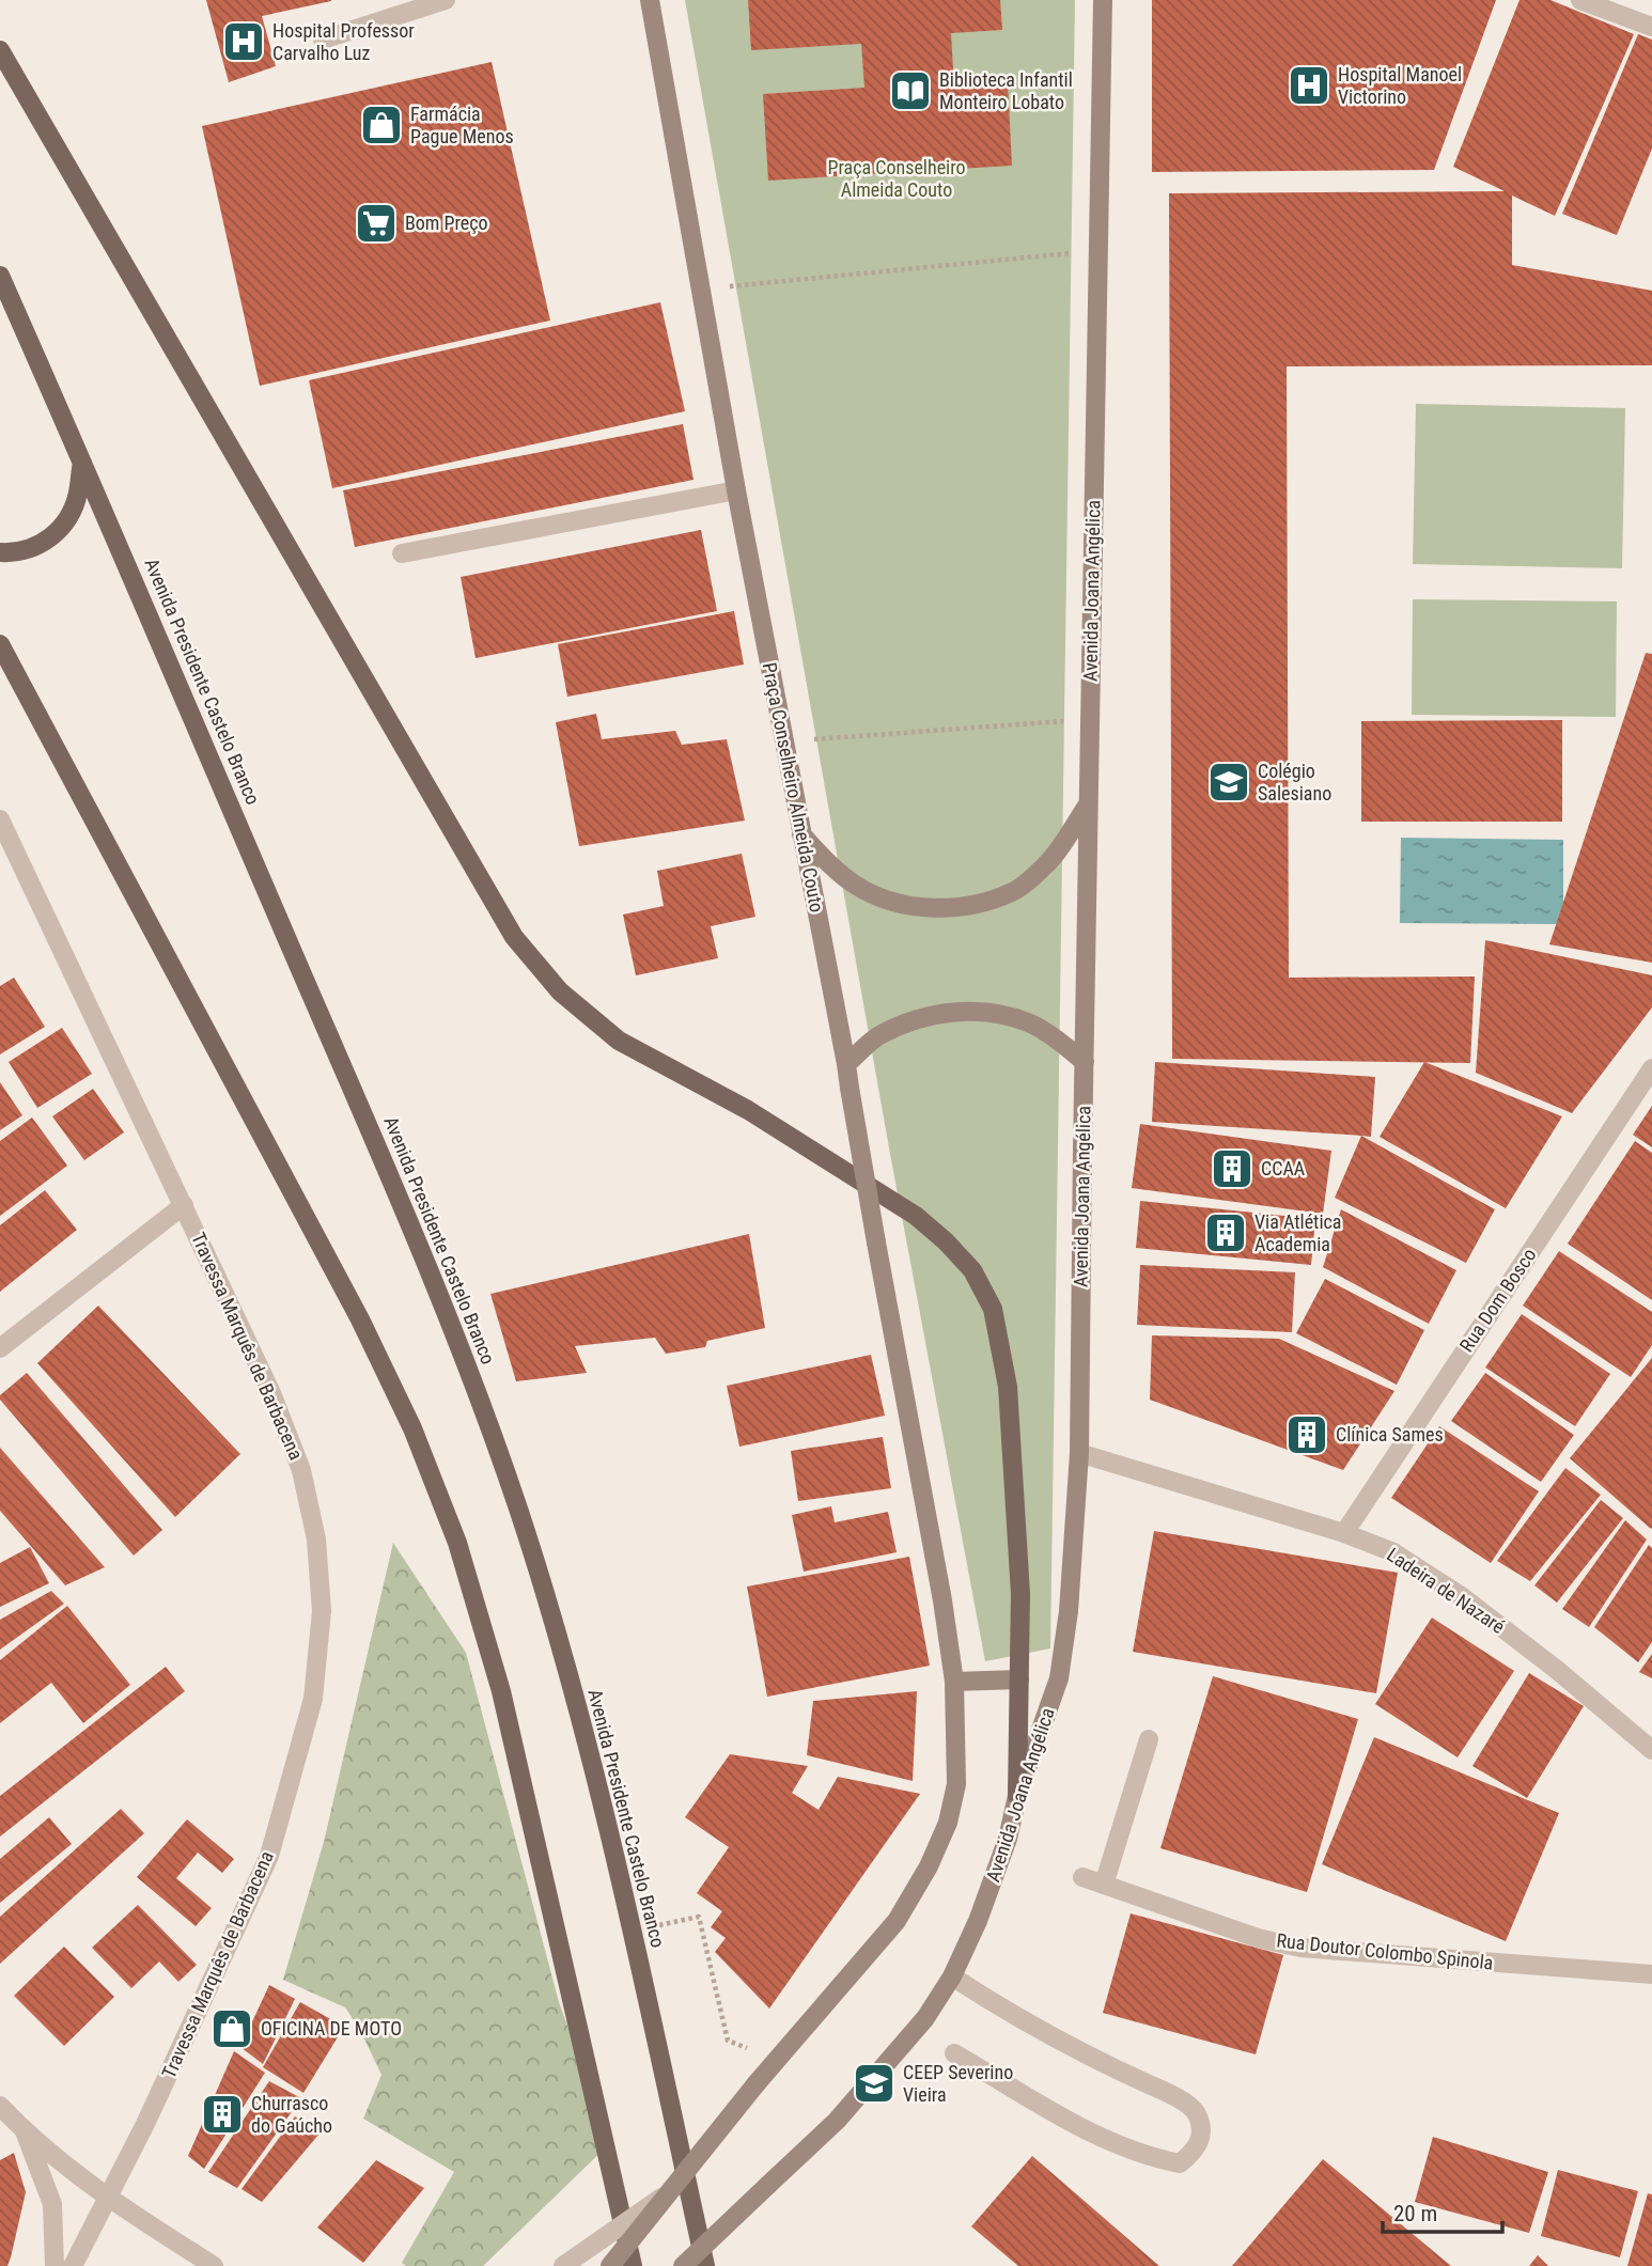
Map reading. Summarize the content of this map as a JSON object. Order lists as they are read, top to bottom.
{
  "streets": {
    "main road": ["Avenida Joana Angélica", "Avenida Presidente Castelo Branco", "Praça Conselheiro Almeida Couto"],
    "street": [
      "Rua Dom Bosco",
      "Travessa Marquês de Barbacena",
      "Ladeira de Nazaré",
      "Rua Doutor Colombo Spinola"
    ]
  },
  "crossings": [
    ["Avenida Joana Angélica", "Ladeira de Nazaré"],
    ["Rua Dom Bosco", "Ladeira de Nazaré"]
  ],
  "parks": ["Praça Conselheiro Almeida Couto"],
  "places": {
    "hospital": ["Hospital Professor Carvalho Luz", "Hospital Manoel Victorino"],
    "library": ["Biblioteca Infantil Monteiro Lobato"],
    "shop": ["Farmácia Pague Menos", "OFICINA DE MOTO"],
    "supermarket": ["Bom Preço"],
    "school or university": ["Colégio Salesiano", "CEEP Severino Vieira"],
    "building": [
      "CCAA",
      "Via Atlética Academia",
      "Clínica Sames",
      "Churrasco do Gaúcho"
    ]
  },
  "scale_bar": "20 m"
}
